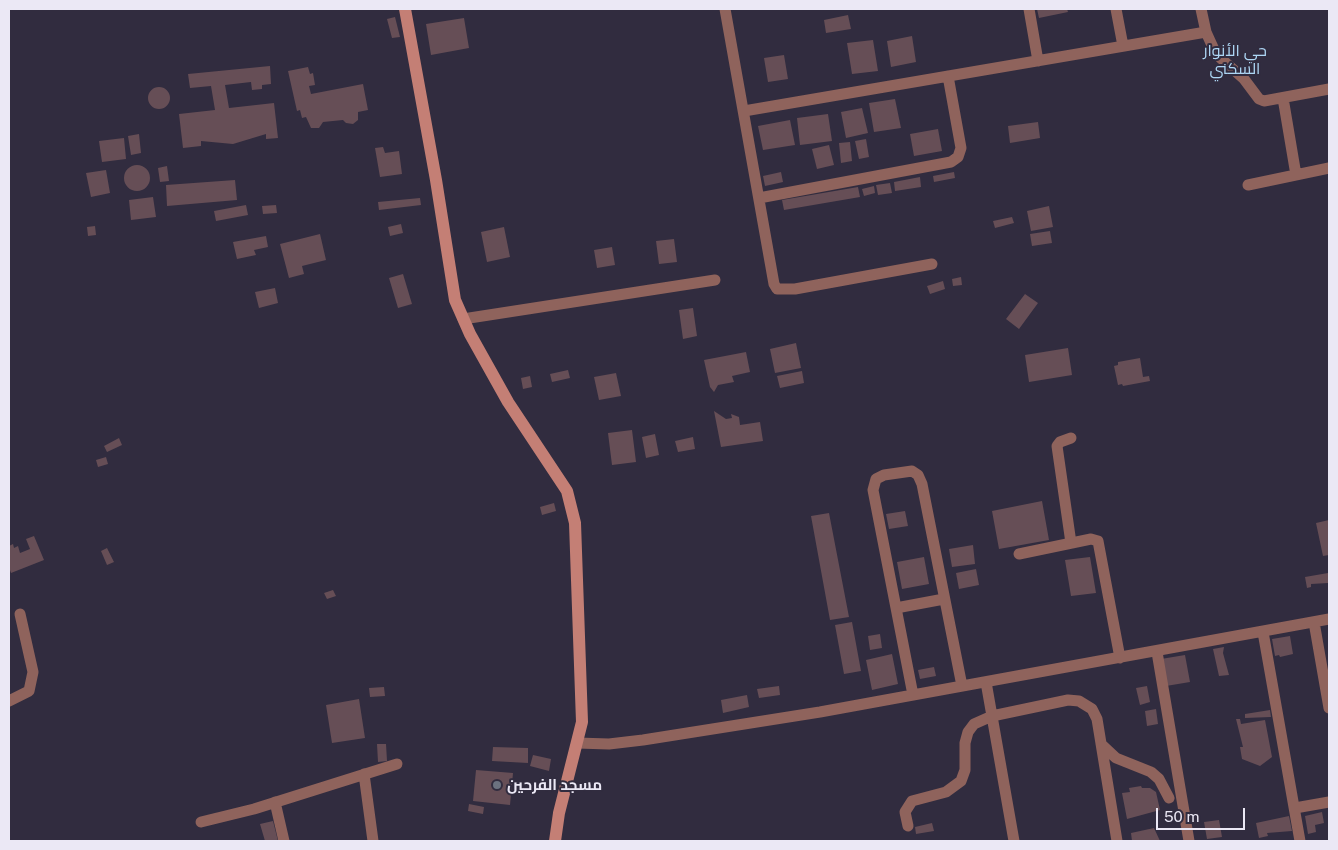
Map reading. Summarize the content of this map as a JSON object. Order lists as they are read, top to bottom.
{
  "districts": ["حي الأنوار السكني"],
  "places": ["مسجد الفرحين"],
  "scale_bar": "50 m"
}
